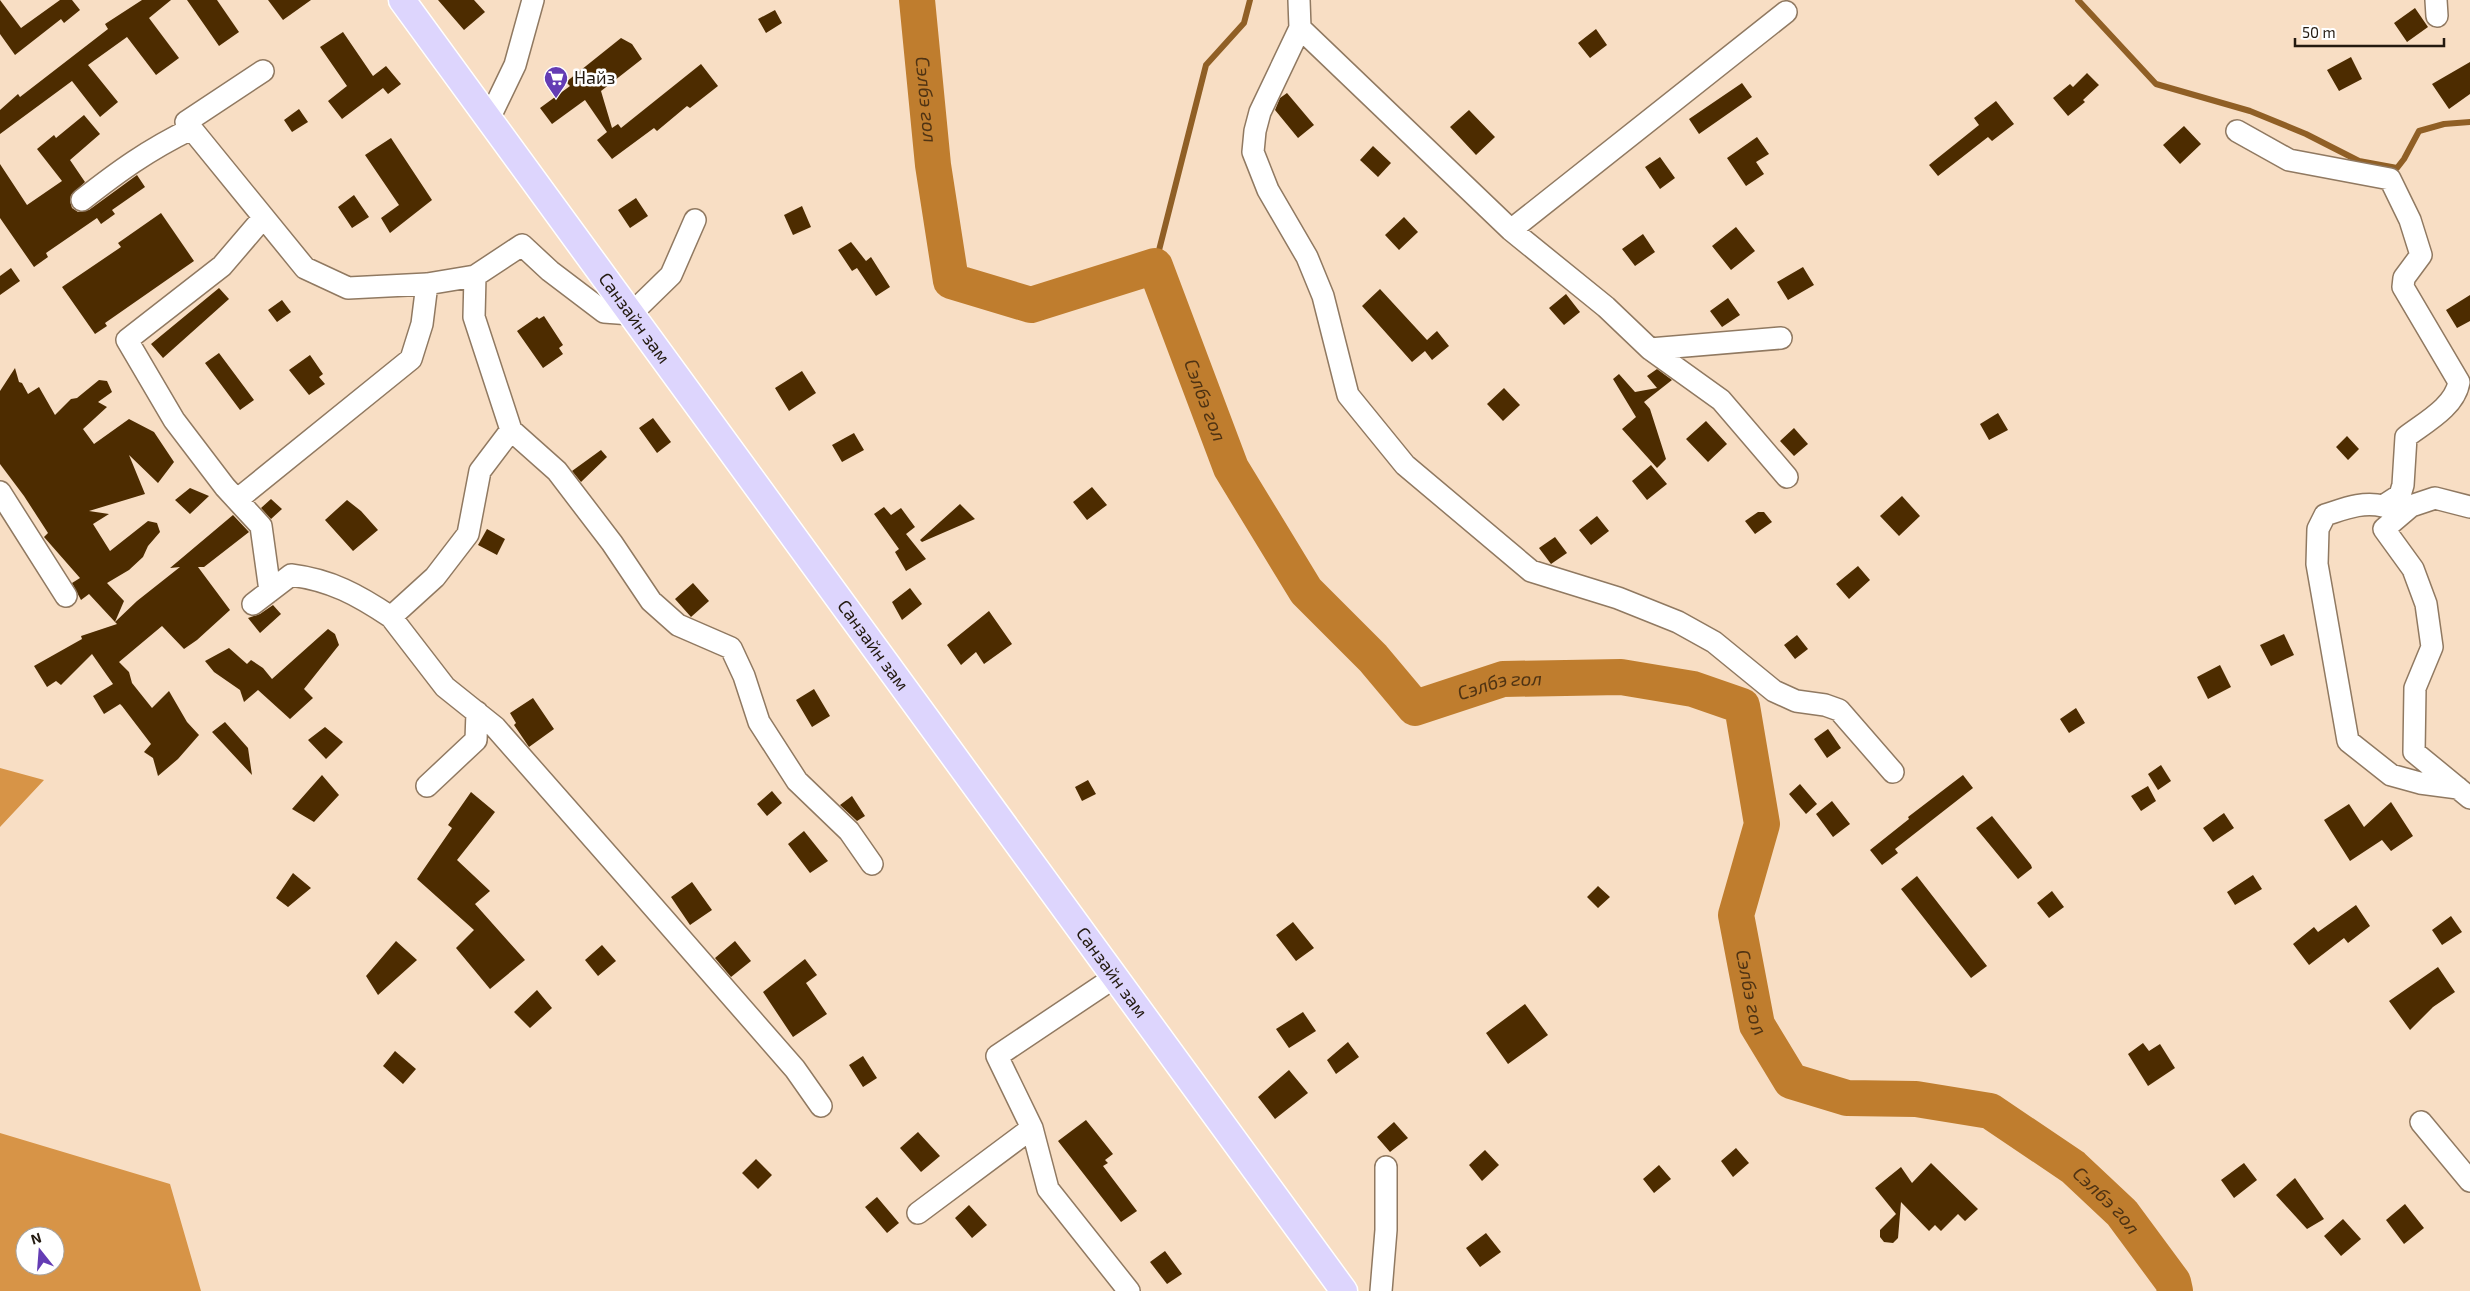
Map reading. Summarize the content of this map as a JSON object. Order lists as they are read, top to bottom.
{
  "streets": {
    "main road": ["Санзайн зам"]
  },
  "water": ["Сэлбэ гол"],
  "places": {
    "supermarket": ["Найз"]
  },
  "scale_bar": "50 m",
  "north": "top"
}
